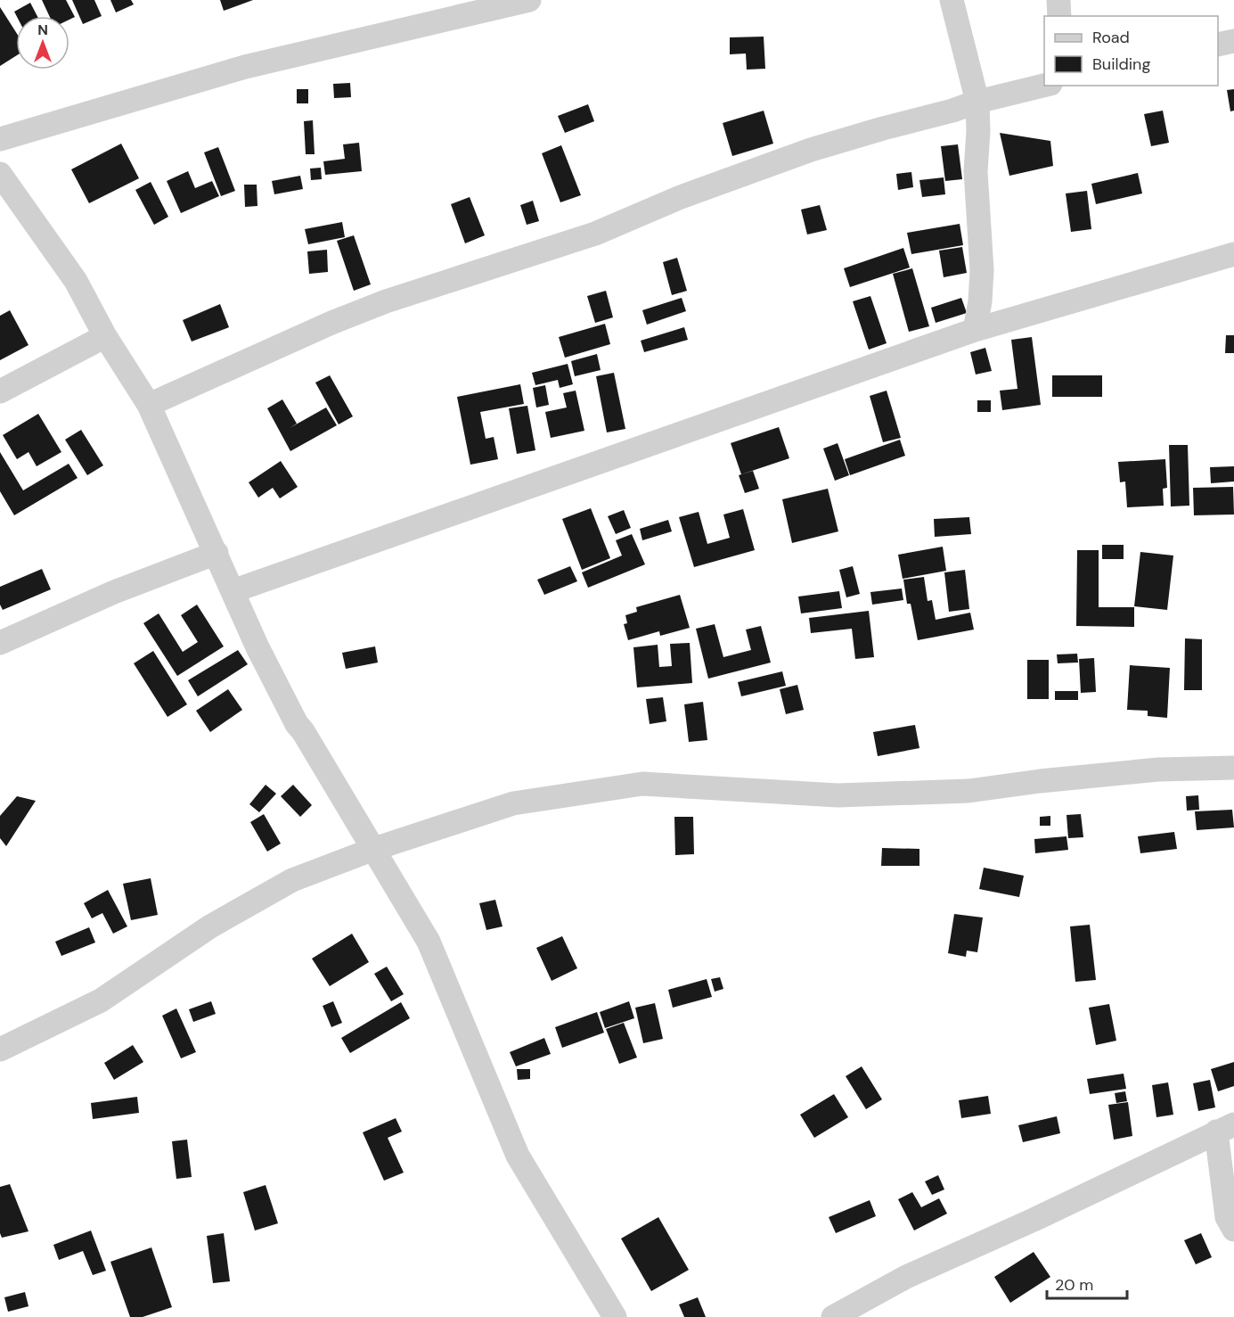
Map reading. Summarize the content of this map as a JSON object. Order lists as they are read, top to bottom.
{
  "legend": ["Road", "Building"],
  "scale_bar": "20 m",
  "north": "top"
}
